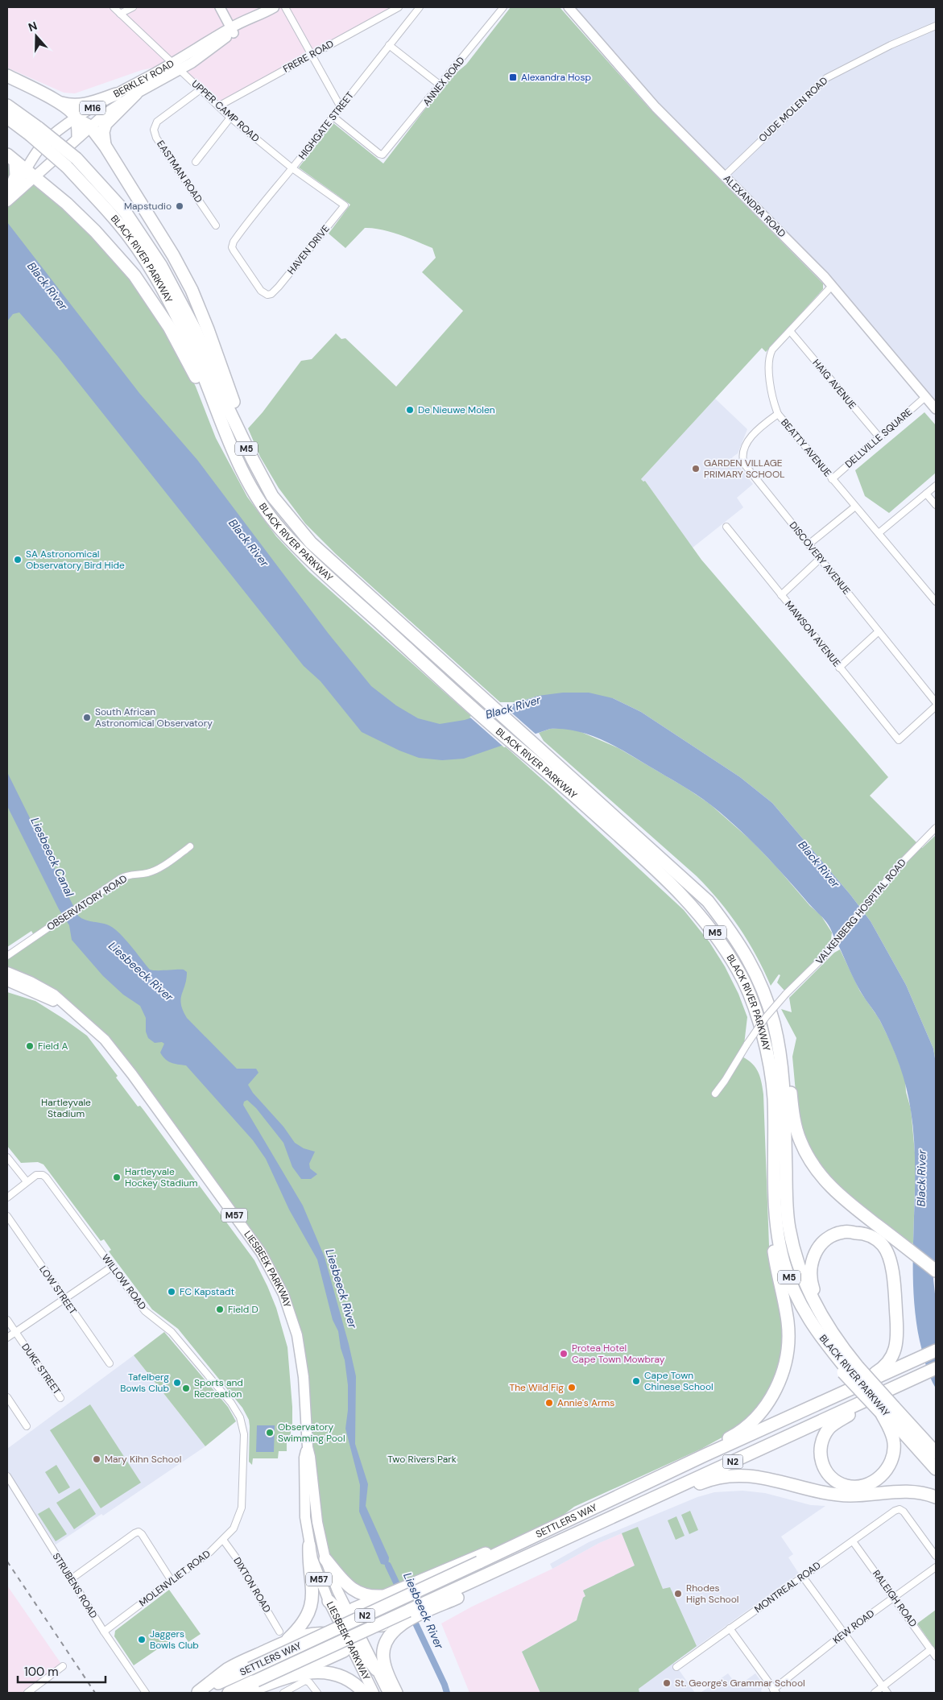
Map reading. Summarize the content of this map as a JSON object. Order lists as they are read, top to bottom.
{
  "streets": {
    "highway": [
      "BLACK RIVER PARKWAY",
      "M5",
      "N2",
      "SETTLERS WAY"
    ],
    "main road": [
      "BERKLEY ROAD",
      "M16",
      "M57",
      "LIESBEEK PARKWAY"
    ],
    "street": [
      "FRERE ROAD",
      "ANNEX ROAD",
      "OUDE MOLEN ROAD",
      "UPPER CAMP ROAD",
      "HIGHGATE STREET",
      "EASTMAN ROAD",
      "ALEXANDRA ROAD",
      "HAVEN DRIVE",
      "HAIG AVENUE",
      "DELLVILLE SQUARE",
      "BEATTY AVENUE",
      "DISCOVERY AVENUE",
      "MAWSON AVENUE",
      "OBSERVATORY ROAD",
      "VALKENBERG HOSPITAL ROAD",
      "WILLOW ROAD",
      "LOW STREET",
      "DUKE STREET",
      "MOLENVLIET ROAD",
      "DIXTON ROAD",
      "STRUBENS ROAD",
      "MONTREAL ROAD",
      "RALEIGH ROAD",
      "KEW ROAD"
    ]
  },
  "crossings": [
    ["FRERE ROAD", "UPPER CAMP ROAD"],
    ["BERKLEY ROAD", "UPPER CAMP ROAD"],
    ["ANNEX ROAD", "HIGHGATE STREET"],
    ["OUDE MOLEN ROAD", "ALEXANDRA ROAD"],
    ["UPPER CAMP ROAD", "HIGHGATE STREET"],
    ["UPPER CAMP ROAD", "EASTMAN ROAD"],
    ["UPPER CAMP ROAD", "HAVEN DRIVE"],
    ["HIGHGATE STREET", "HAVEN DRIVE"],
    ["ALEXANDRA ROAD", "DELLVILLE SQUARE"],
    ["ALEXANDRA ROAD", "BEATTY AVENUE"],
    ["HAIG AVENUE", "DELLVILLE SQUARE"],
    ["HAIG AVENUE", "BEATTY AVENUE"],
    ["DELLVILLE SQUARE", "BEATTY AVENUE"],
    ["BEATTY AVENUE", "DISCOVERY AVENUE"],
    ["WILLOW ROAD", "MOLENVLIET ROAD"],
    ["MOLENVLIET ROAD", "DIXTON ROAD"],
    ["MOLENVLIET ROAD", "STRUBENS ROAD"],
    ["MONTREAL ROAD", "RALEIGH ROAD"],
    ["RALEIGH ROAD", "KEW ROAD"]
  ],
  "water": ["Black River", "Liesbeeck Canal", "Liesbeeck River"],
  "parks": ["Hartleyvale Stadium", "Two Rivers Park"],
  "places": {
    "transit": ["Alexandra Hosp"],
    "other": [
      "Mapstudio",
      "De Nieuwe Molen",
      "GARDEN VILLAGE PRIMARY SCHOOL",
      "SA Astronomical Observatory Bird Hide",
      "South African Astronomical Observatory",
      "Field A",
      "Hartleyvale Hockey Stadium",
      "FC Kapstadt",
      "Field D",
      "Protea Hotel Cape Town Mowbray",
      "Cape Town Chinese School",
      "Tafelberg Bowls Club",
      "The Wild Fig",
      "Sports and Recreation",
      "Annie's Arms",
      "Observatory Swimming Pool",
      "Mary Kihn School",
      "Rhodes High School",
      "Jaggers Bowls Club",
      "St. George's Grammar School"
    ]
  },
  "scale_bar": "100 m",
  "north": "top"
}
